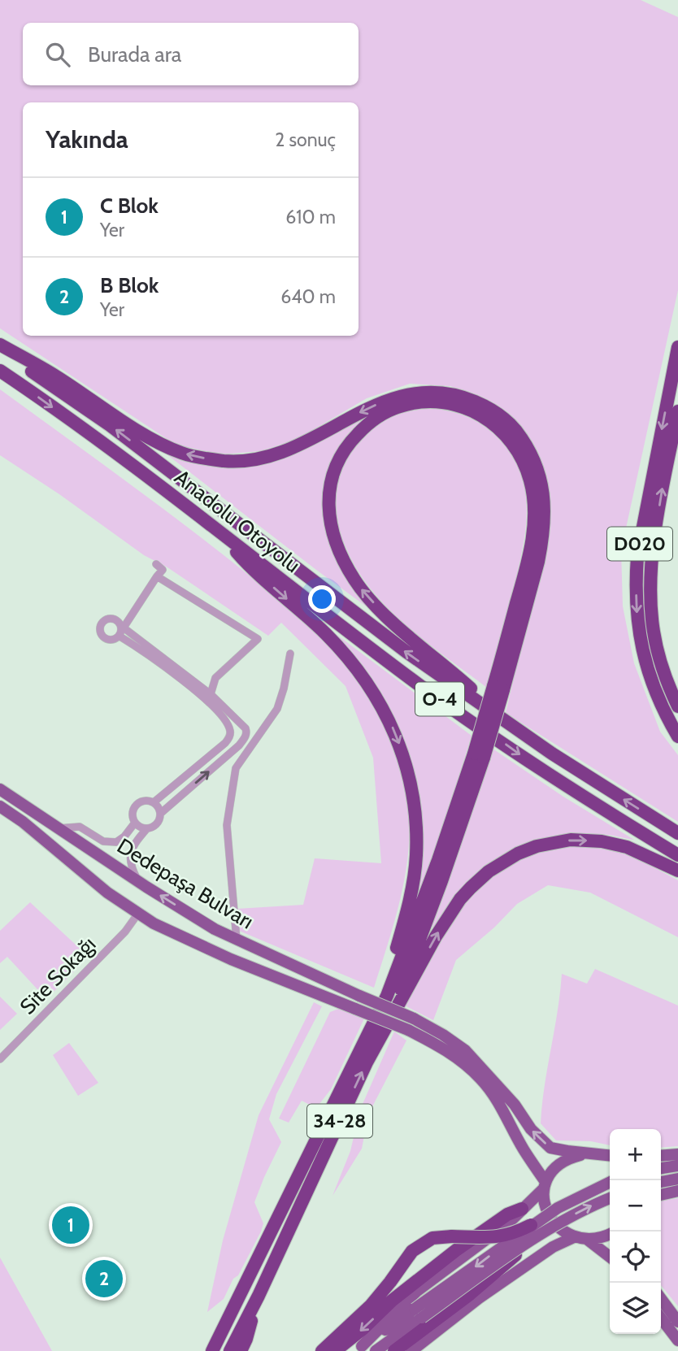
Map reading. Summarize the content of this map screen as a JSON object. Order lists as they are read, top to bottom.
{
  "streets": {
    "highway": [
      "Anadolu Otoyolu",
      "D020",
      "O-4",
      "34-28"
    ],
    "main road": ["Dedepaşa Bulvarı"],
    "street": ["Site Sokağı"]
  },
  "crossings": [
    ["Dedepaşa Bulvarı", "Site Sokağı"]
  ],
  "page": {
    "search": "Burada ara",
    "heading": ["Yakında", "2 sonuç"],
    "list": [
      {
        "mark": "1",
        "name": "C Blok",
        "note": "Yer",
        "value": "610 m"
      },
      {
        "mark": "2",
        "name": "B Blok",
        "note": "Yer",
        "value": "640 m"
      }
    ],
    "map_buttons": ["+", "−"],
    "pins": ["1", "2"]
  }
}
